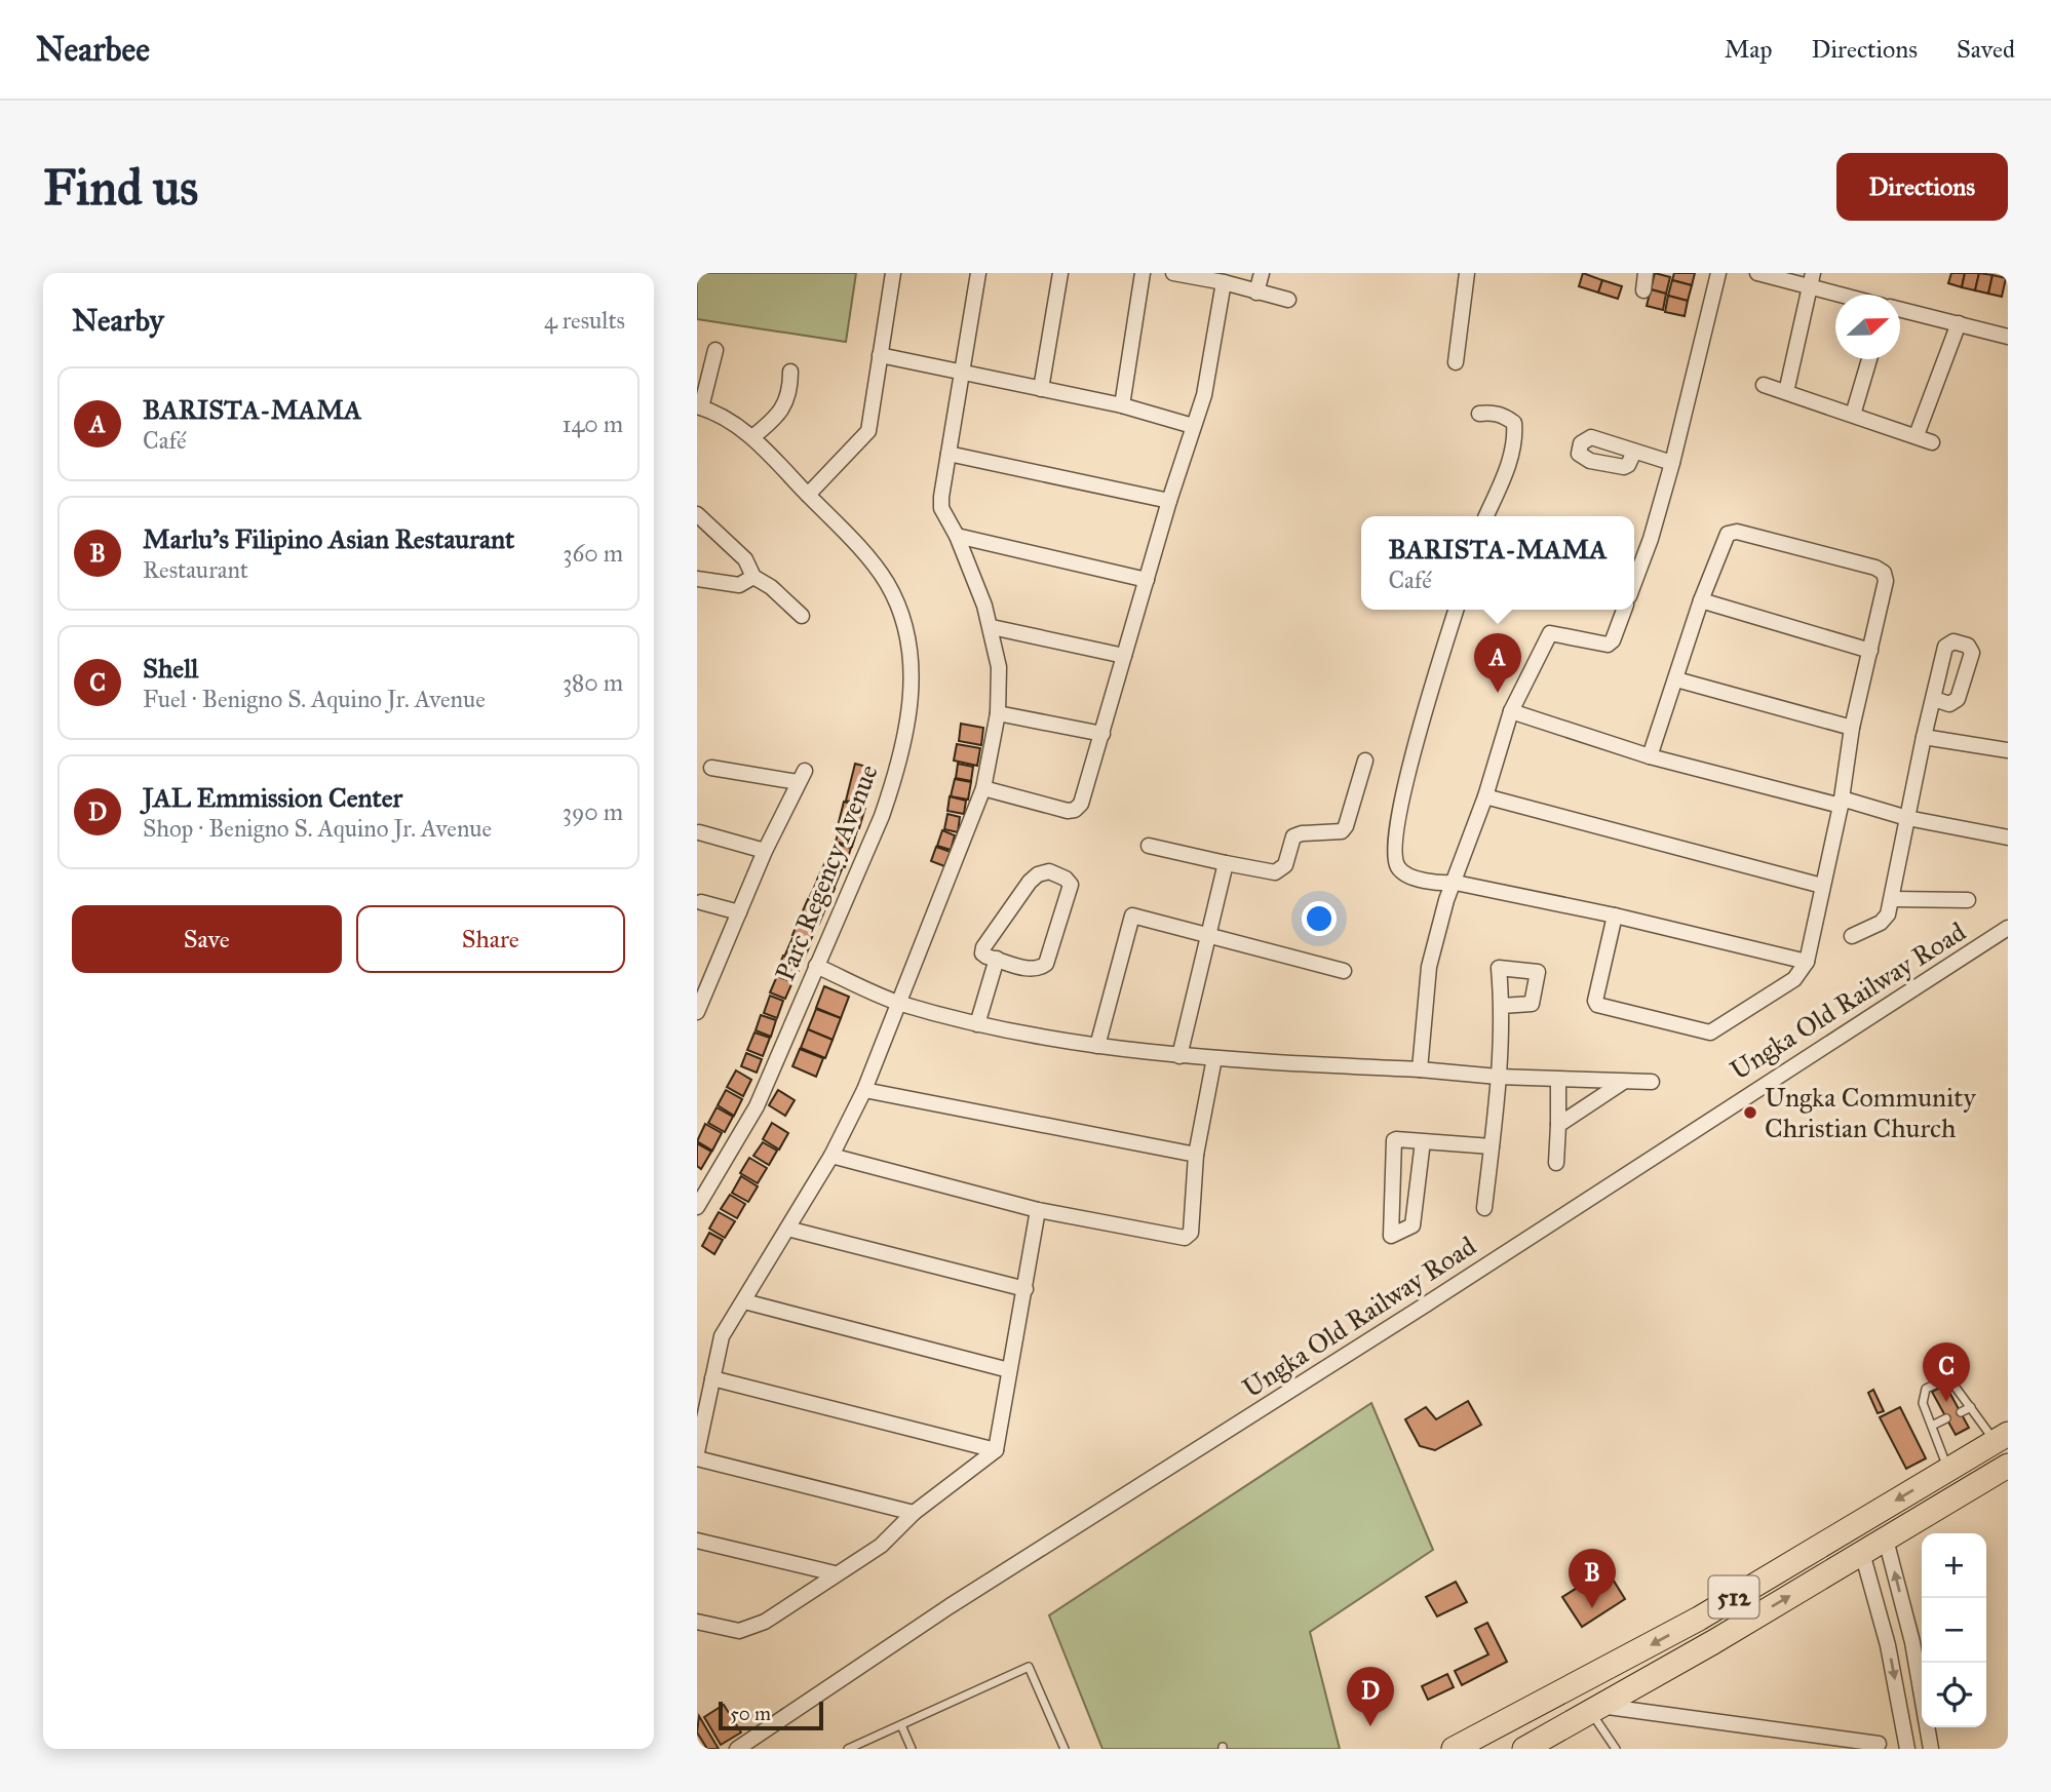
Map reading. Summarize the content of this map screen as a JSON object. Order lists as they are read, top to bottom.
{
  "streets": {
    "main road": ["512"],
    "street": ["Parc Regency Avenue", "Ungka Old Railway Road"]
  },
  "places": ["Ungka Community Christian Church"],
  "scale_bar": "50 m",
  "north": "right",
  "page": {
    "header": "Nearbee",
    "nav": ["Map", "Directions", "Saved"],
    "buttons": [
      "Directions",
      ["Save", "Share"]
    ],
    "title": "Find us",
    "heading": ["Nearby", "4 results"],
    "list": [
      {
        "mark": "A",
        "name": "BARISTA-MAMA",
        "note": "Café",
        "value": "140 m"
      },
      {
        "mark": "B",
        "name": "Marlu's Filipino Asian Restaurant",
        "note": "Restaurant",
        "value": "360 m"
      },
      {
        "mark": "C",
        "name": "Shell",
        "note": "Fuel · Benigno S. Aquino Jr. Avenue",
        "value": "380 m"
      },
      {
        "mark": "D",
        "name": "JAL Emmission Center",
        "note": "Shop · Benigno S. Aquino Jr. Avenue",
        "value": "390 m"
      }
    ],
    "popup": ["BARISTA-MAMA", "Café"],
    "pins": [
      "A",
      "C",
      "B",
      "D"
    ],
    "map_buttons": ["+", "−"],
    "scale": "50 m"
  }
}
